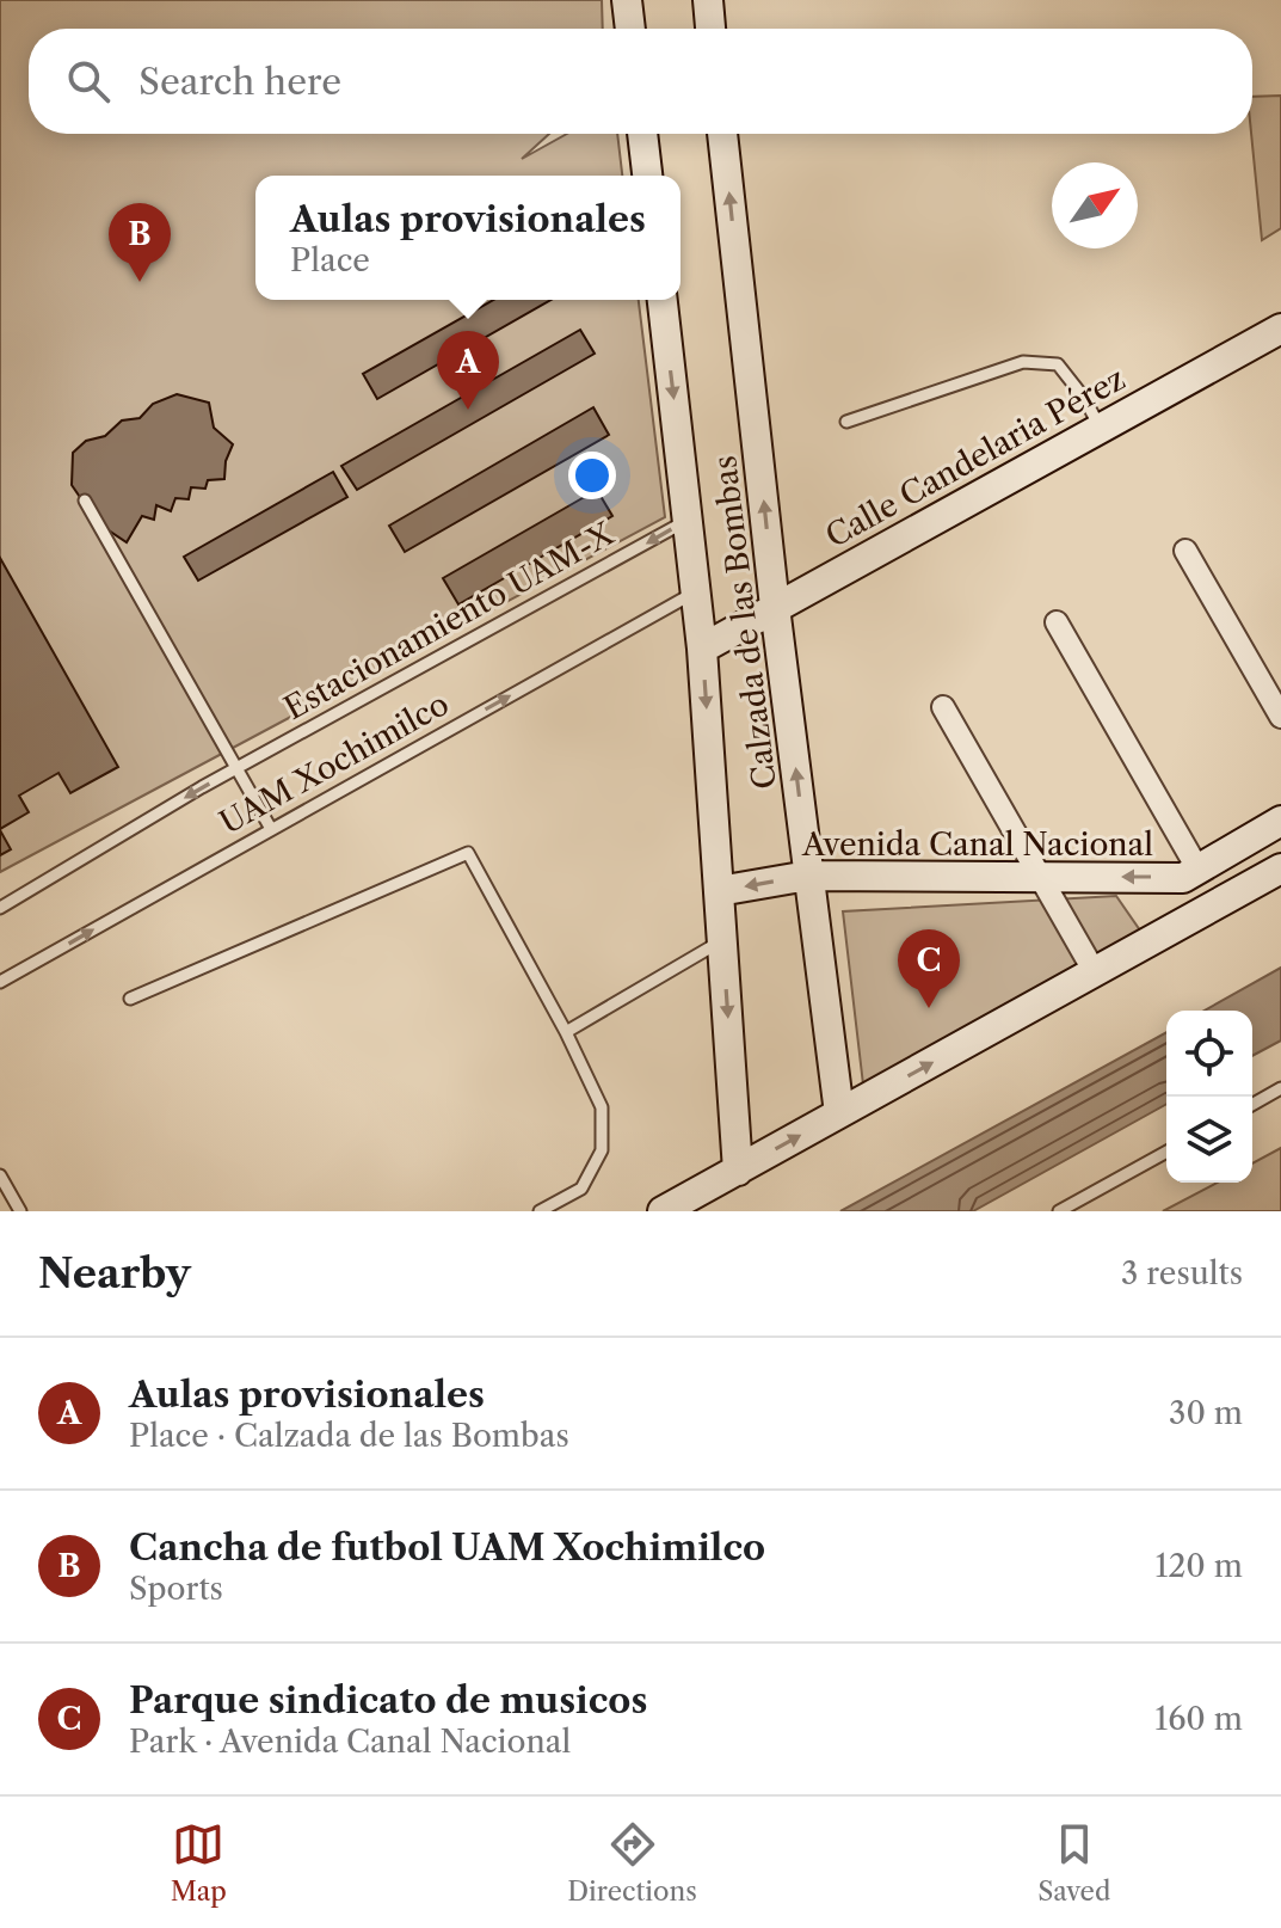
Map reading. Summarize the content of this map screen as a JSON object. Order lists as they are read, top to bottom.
{
  "streets": {
    "main road": ["Calle Candelaria Pérez", "Calzada de las Bombas", "Avenida Canal Nacional"],
    "lane": ["Estacionamiento UAM-X", "UAM Xochimilco"]
  },
  "crossings": [
    ["Calle Candelaria Pérez", "Calzada de las Bombas"],
    ["Estacionamiento UAM-X", "Calzada de las Bombas"],
    ["Calzada de las Bombas", "UAM Xochimilco"],
    ["Calzada de las Bombas", "Avenida Canal Nacional"]
  ],
  "one_way": ["Estacionamiento UAM-X", "UAM Xochimilco"],
  "north": "top right",
  "page": {
    "search": "Search here",
    "popup": ["Aulas provisionales", "Place"],
    "pins": ["B", "A", "C"],
    "heading": ["Nearby", "3 results"],
    "list": [
      {
        "mark": "A",
        "name": "Aulas provisionales",
        "note": "Place · Calzada de las Bombas",
        "value": "30 m"
      },
      {
        "mark": "B",
        "name": "Cancha de futbol UAM Xochimilco",
        "note": "Sports",
        "value": "120 m"
      },
      {
        "mark": "C",
        "name": "Parque sindicato de musicos",
        "note": "Park · Avenida Canal Nacional",
        "value": "160 m"
      }
    ],
    "nav": ["Map", "Directions", "Saved"]
  }
}
